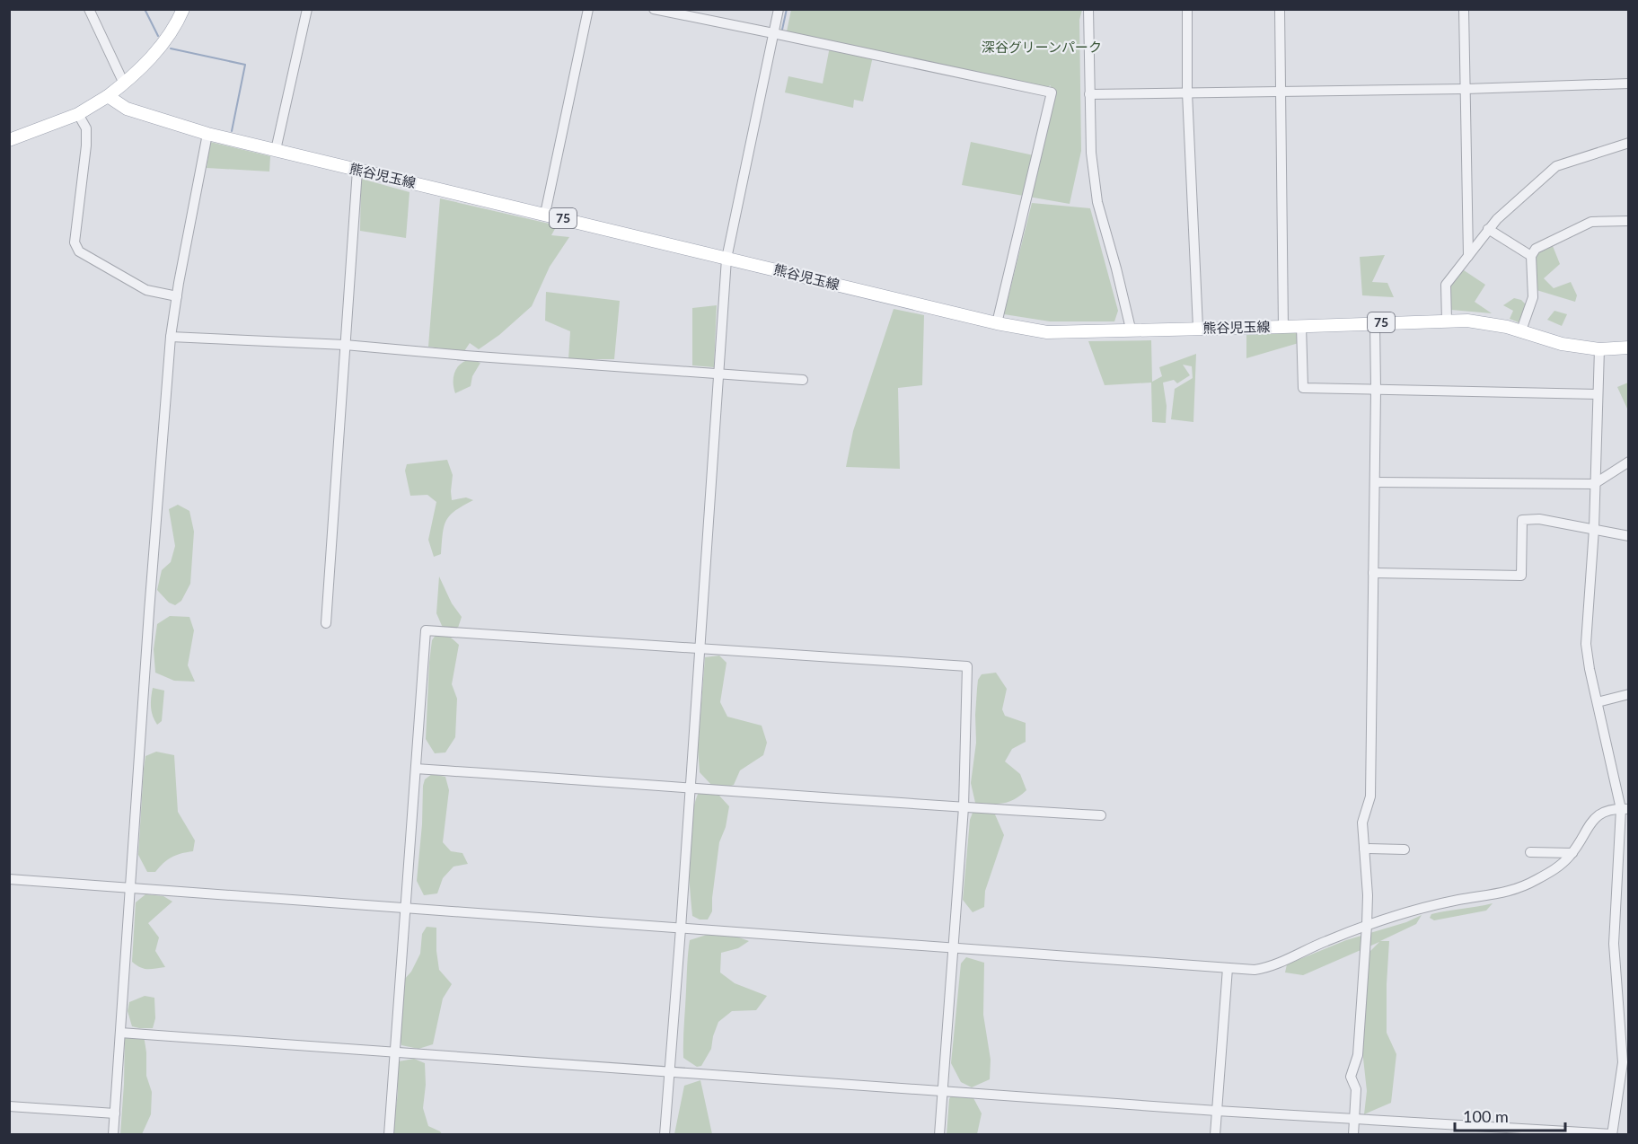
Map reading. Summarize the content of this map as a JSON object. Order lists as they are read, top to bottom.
{
  "streets": {
    "main road": ["熊谷児玉線", "75"]
  },
  "parks": ["深谷グリーンパーク"],
  "scale_bar": "100 m"
}
